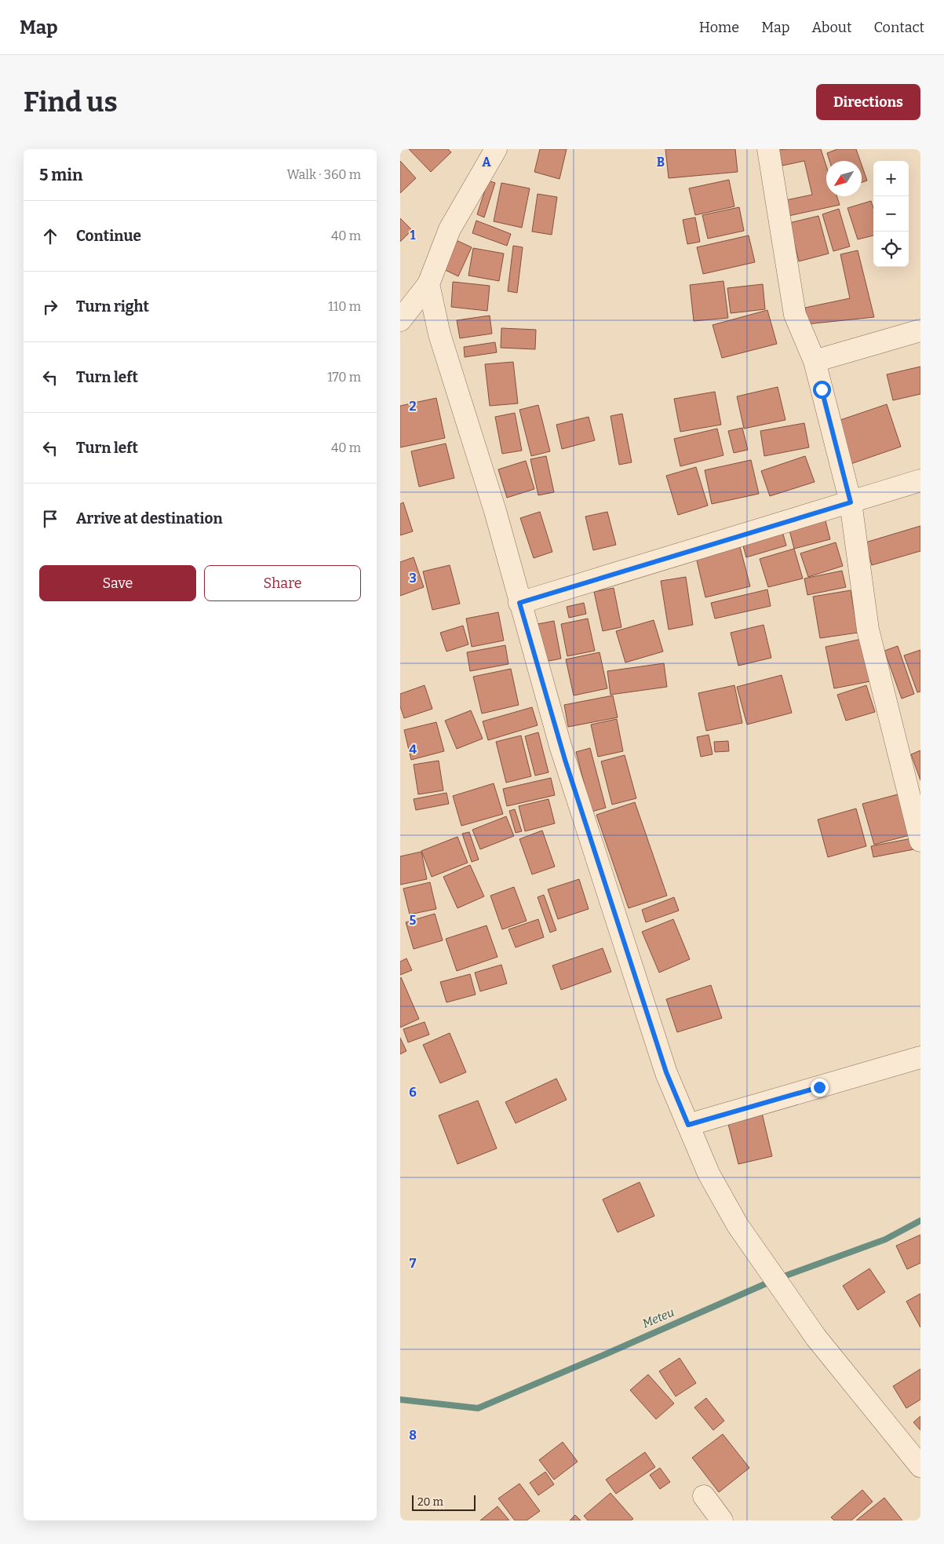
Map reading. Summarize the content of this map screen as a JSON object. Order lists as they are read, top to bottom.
{
  "water": ["Meteu"],
  "scale_bar": "20 m",
  "north": "bottom left",
  "page": {
    "header": "Map",
    "nav": [
      "Home",
      "Map",
      "About",
      "Contact"
    ],
    "buttons": [
      "Directions",
      ["Save", "Share"]
    ],
    "title": "Find us",
    "heading": ["5 min", "Walk · 360 m"],
    "map_buttons": ["+", "−"],
    "list": [
      ["Continue", "40 m"],
      ["Turn right", "110 m"],
      ["Turn left", "170 m"],
      ["Turn left", "40 m"],
      "Arrive at destination"
    ],
    "scale": "20 m"
  },
  "grid": {
    "columns": ["A", "B"],
    "rows": [
      "1",
      "2",
      "3",
      "4",
      "5",
      "6",
      "7",
      "8"
    ]
  }
}
